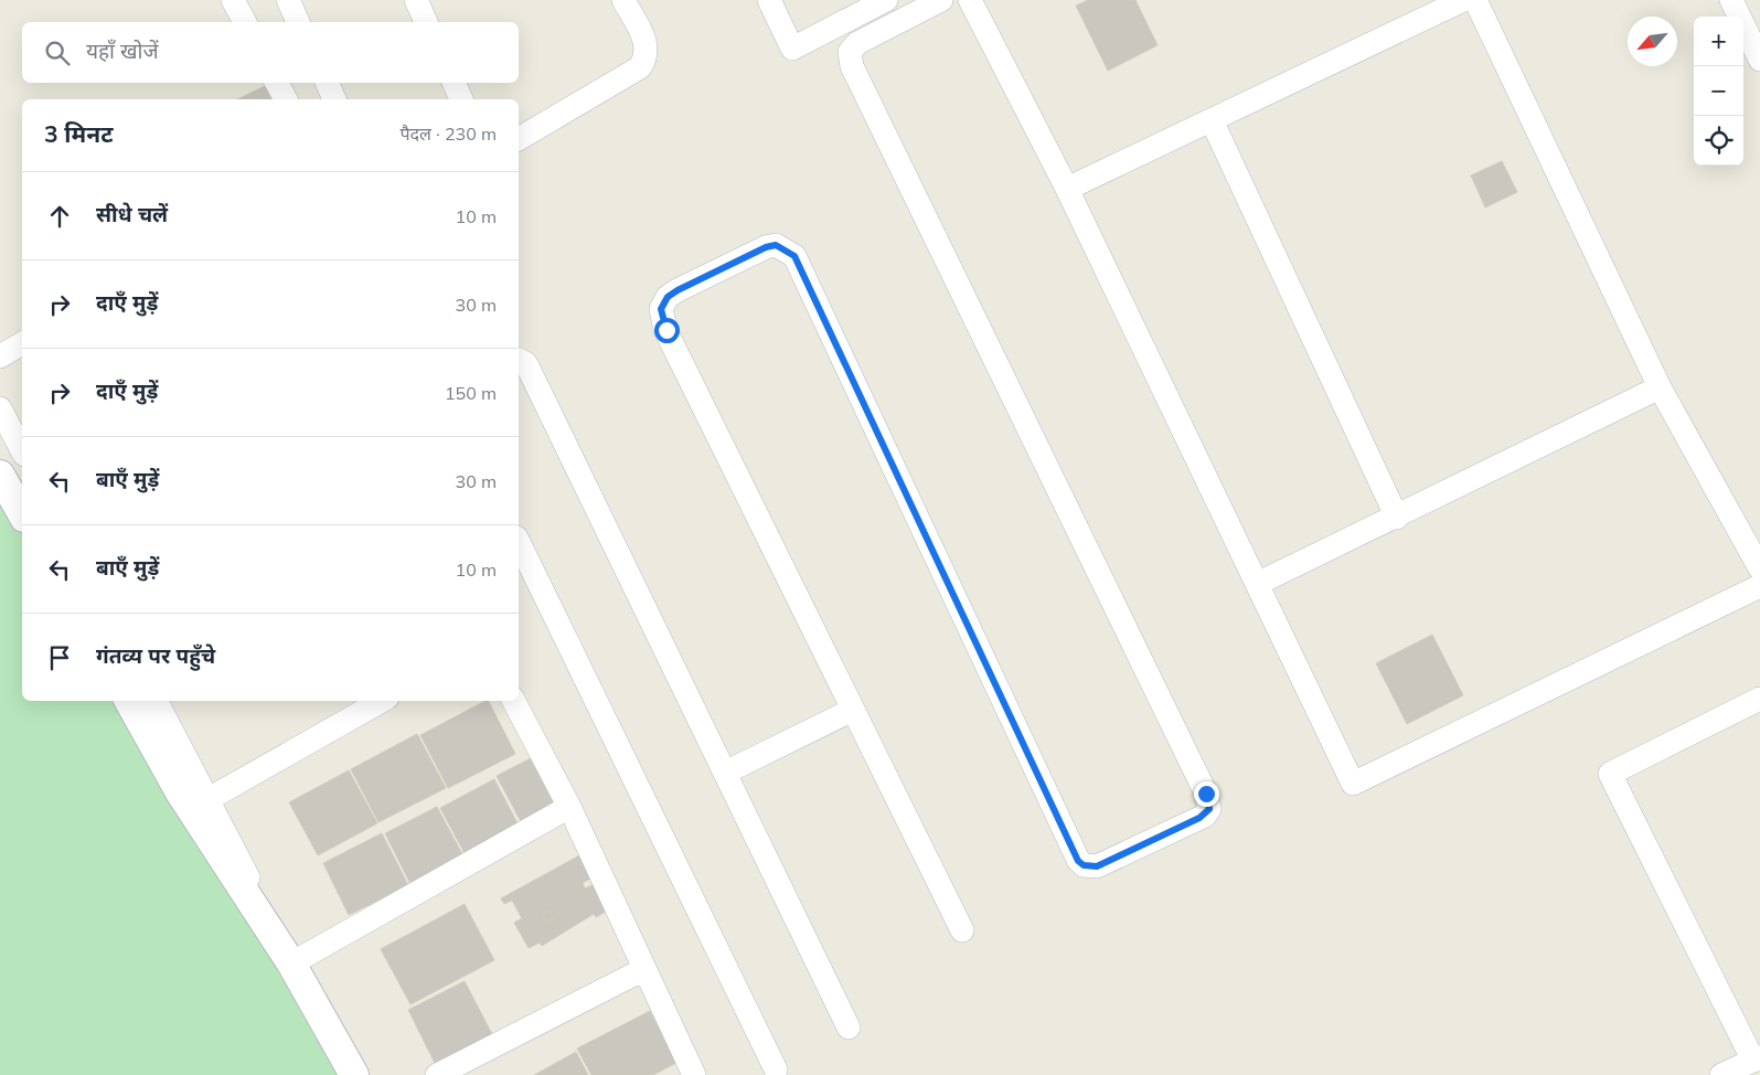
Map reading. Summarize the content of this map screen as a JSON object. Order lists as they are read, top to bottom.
{
  "north": "bottom left",
  "page": {
    "map_buttons": ["+", "−"],
    "search": "यहाँ खोजें",
    "heading": ["3 मिनट", "पैदल · 230 m"],
    "list": [
      ["सीधे चलें", "10 m"],
      ["दाएँ मुड़ें", "30 m"],
      ["दाएँ मुड़ें", "150 m"],
      ["बाएँ मुड़ें", "30 m"],
      ["बाएँ मुड़ें", "10 m"],
      "गंतव्य पर पहुँचे"
    ]
  }
}
